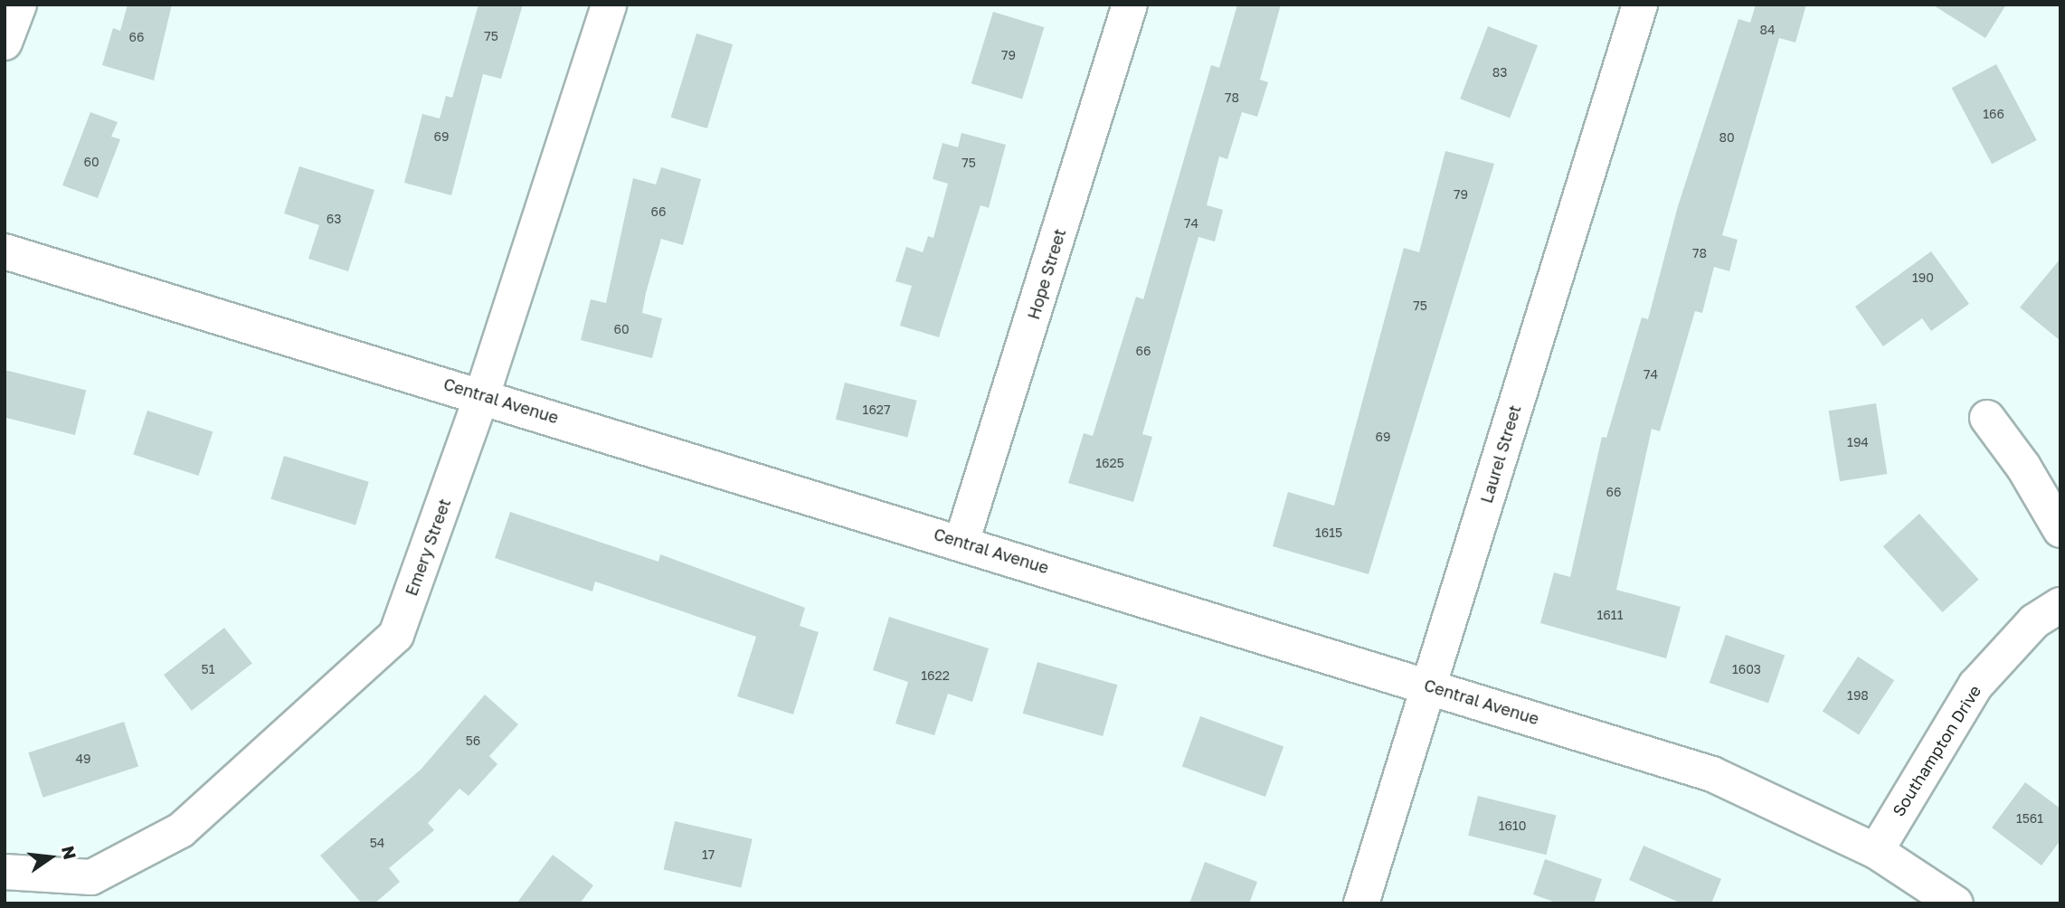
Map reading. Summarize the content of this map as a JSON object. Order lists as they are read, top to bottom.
{
  "streets": {
    "street": [
      "Hope Street",
      "Central Avenue",
      "Laurel Street",
      "Emery Street",
      "Southampton Drive"
    ]
  },
  "crossings": [
    ["Hope Street", "Central Avenue"],
    ["Central Avenue", "Laurel Street"],
    ["Central Avenue", "Emery Street"],
    ["Central Avenue", "Southampton Drive"]
  ],
  "house_numbers": [
    "84",
    "75",
    "66",
    "79",
    "83",
    "78",
    "166",
    "69",
    "80",
    "60",
    "75",
    "79",
    "66",
    "63",
    "74",
    "78",
    "190",
    "75",
    "60",
    "66",
    "74",
    "1627",
    "69",
    "194",
    "1625",
    "66",
    "1615",
    "1611",
    "51",
    "1603",
    "1622",
    "198",
    "56",
    "49",
    "1561",
    "1610",
    "54",
    "17"
  ],
  "north": "right"
}
